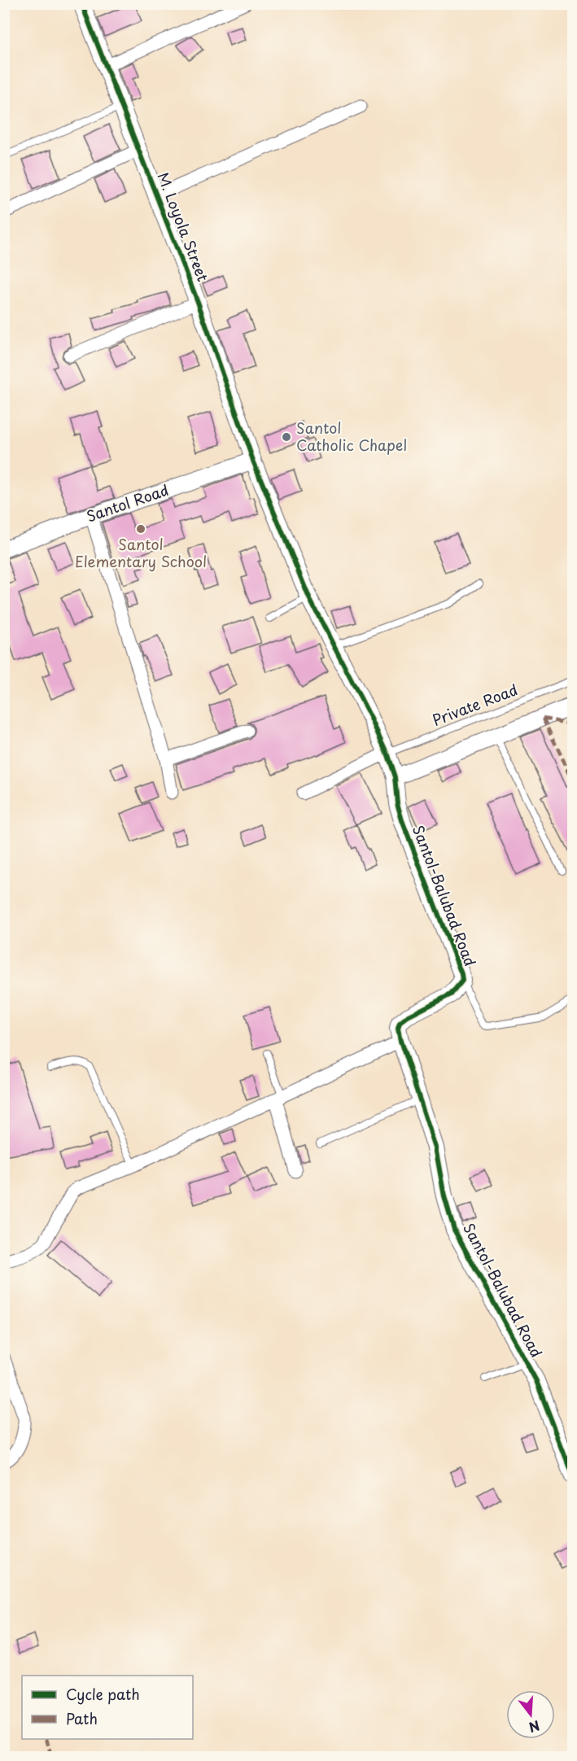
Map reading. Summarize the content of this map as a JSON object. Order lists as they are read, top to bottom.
{
  "streets": {
    "street": ["M. Loyola Street", "Santol Road", "Santol-Balubad Road"],
    "lane": ["Private Road"]
  },
  "crossings": [
    ["M. Loyola Street", "Santol Road"],
    ["M. Loyola Street", "Santol-Balubad Road"],
    ["Santol Road", "Santol-Balubad Road"],
    ["Private Road", "Santol-Balubad Road"]
  ],
  "places": ["Santol Catholic Chapel", "Santol Elementary School"],
  "legend": ["Cycle path", "Path"],
  "north": "bottom"
}
